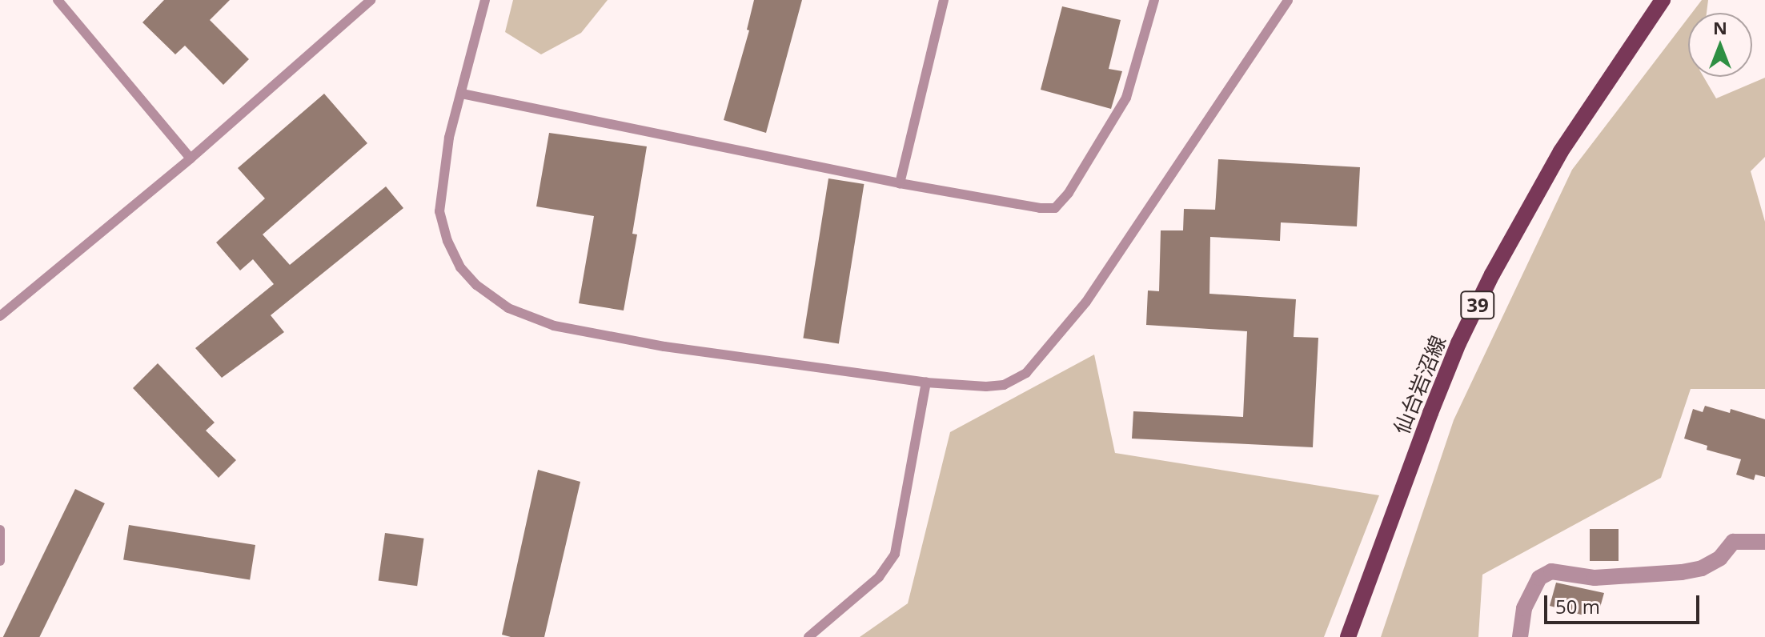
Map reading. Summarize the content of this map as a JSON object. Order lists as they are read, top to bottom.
{
  "streets": {
    "main road": ["39", "仙台岩沼線"]
  },
  "scale_bar": "50 m",
  "north": "top"
}
